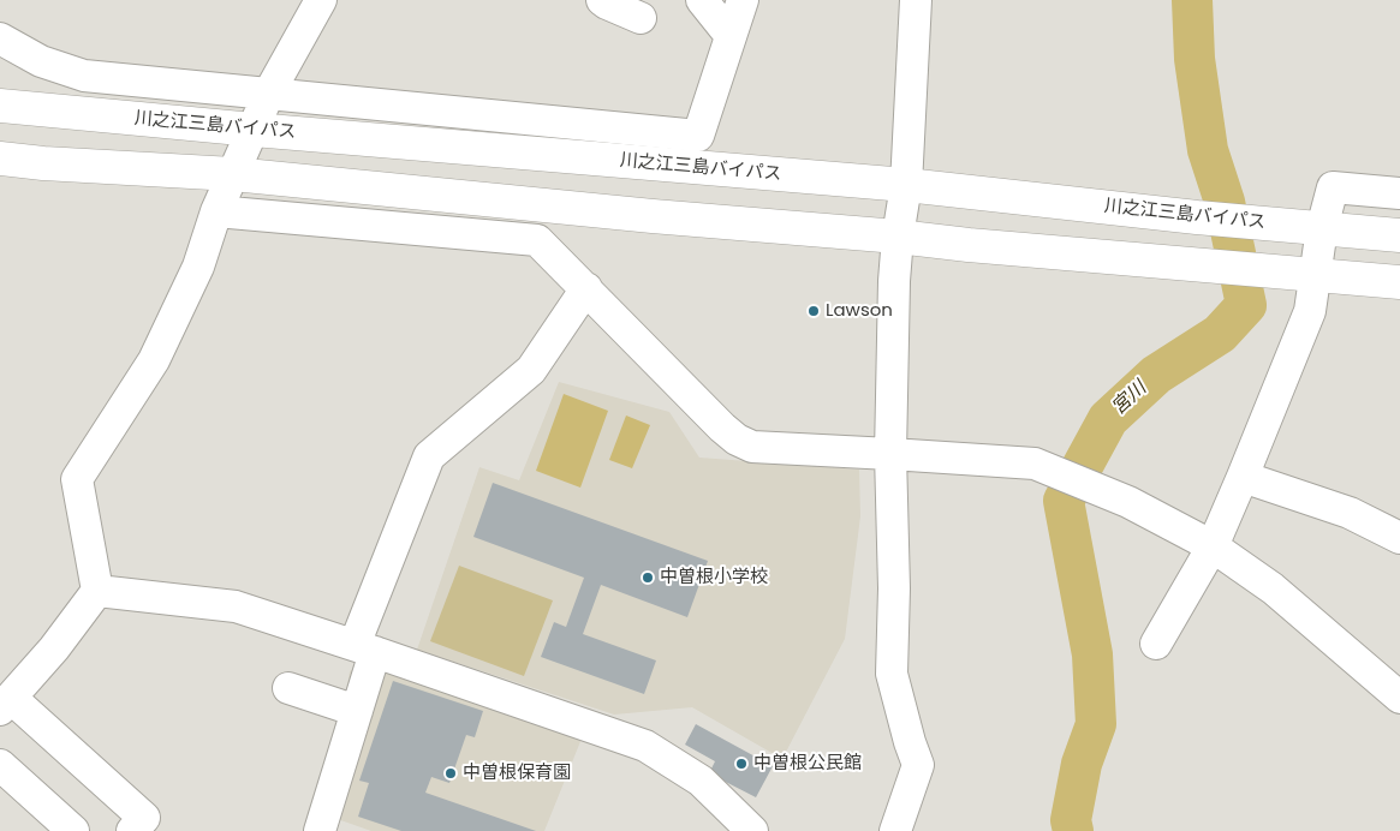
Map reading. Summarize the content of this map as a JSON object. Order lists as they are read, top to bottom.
{
  "streets": {
    "highway": ["川之江三島バイパス"]
  },
  "water": ["宮川"],
  "places": [
    "Lawson",
    "中曽根小学校",
    "中曽根公民館",
    "中曽根保育園"
  ]
}
